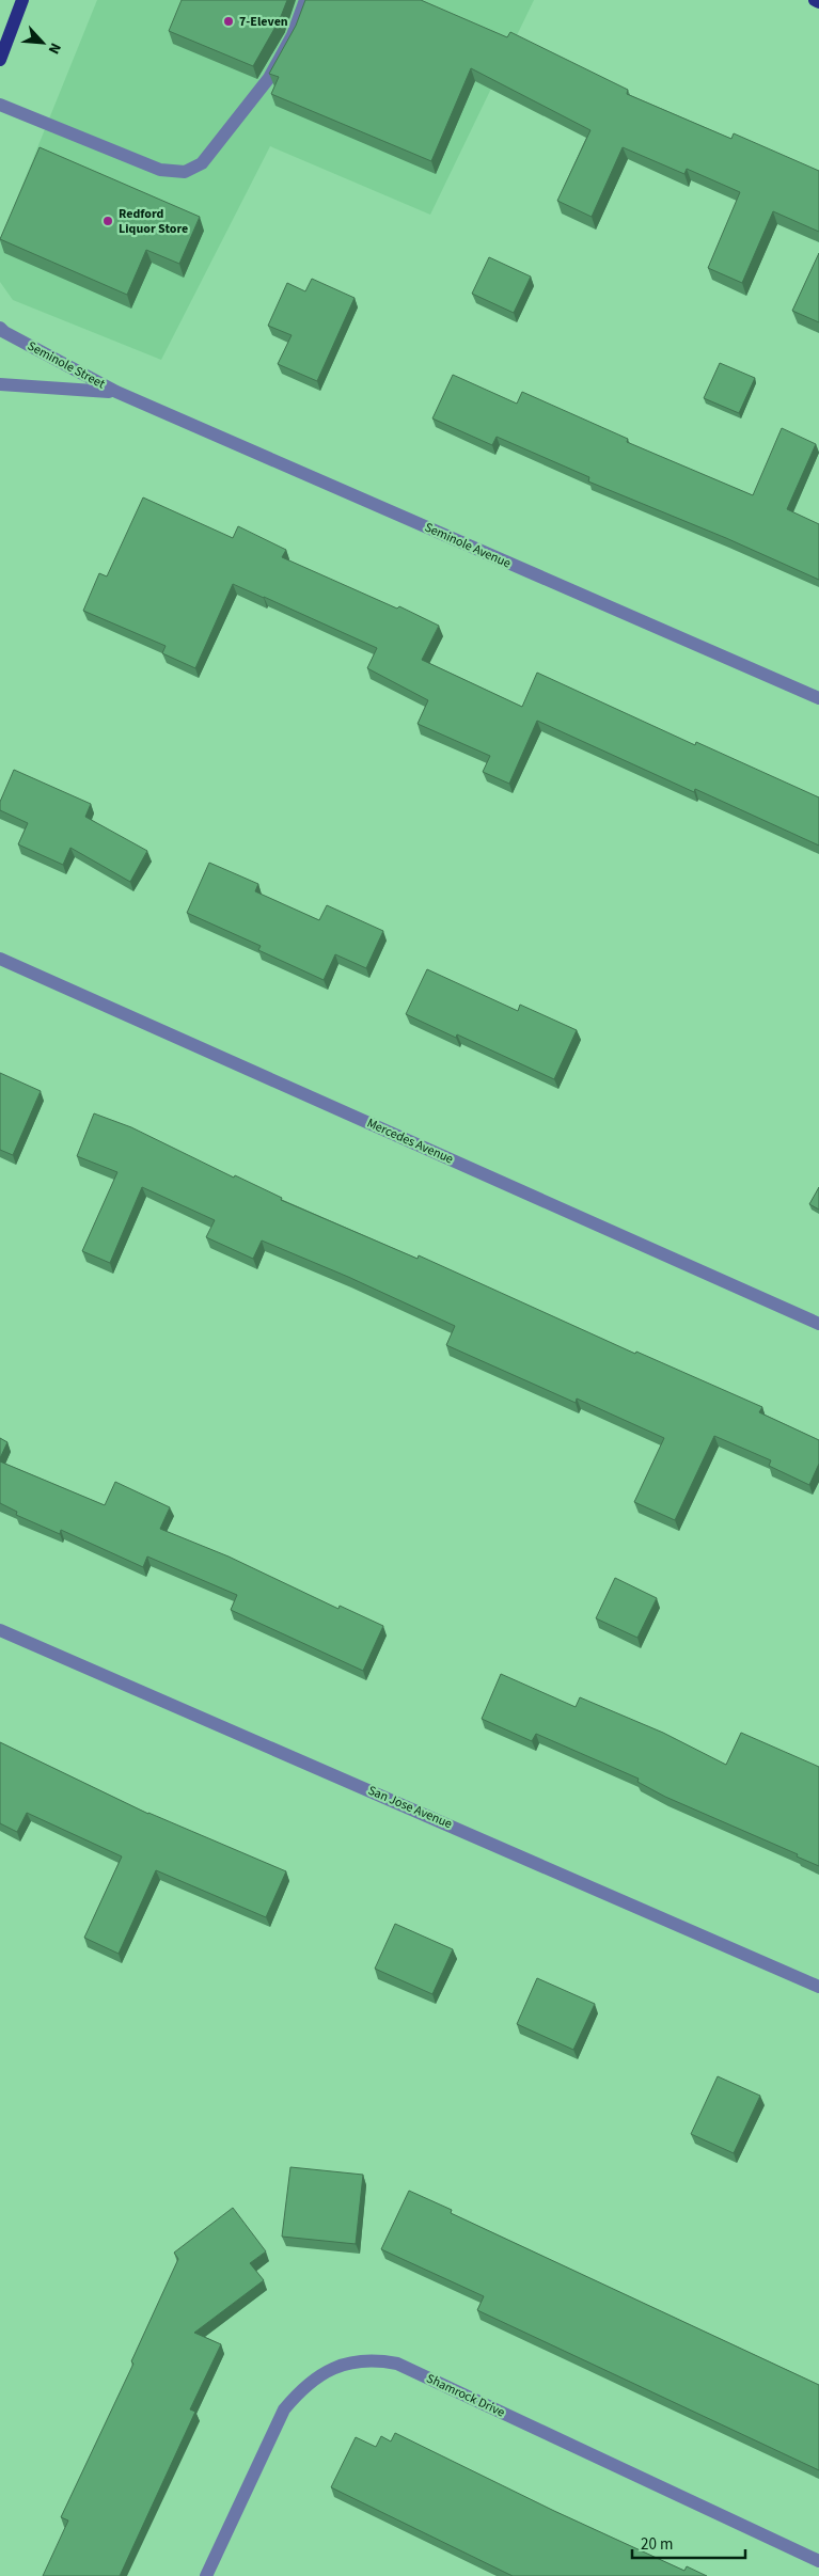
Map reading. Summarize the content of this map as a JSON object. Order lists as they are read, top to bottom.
{
  "streets": {
    "street": [
      "Seminole Street",
      "Seminole Avenue",
      "Mercedes Avenue",
      "San Jose Avenue",
      "Shamrock Drive"
    ]
  },
  "crossings": [
    ["Seminole Street", "Seminole Avenue"]
  ],
  "places": ["7-Eleven", "Redford Liquor Store"],
  "scale_bar": "20 m",
  "north": "bottom right"
}
